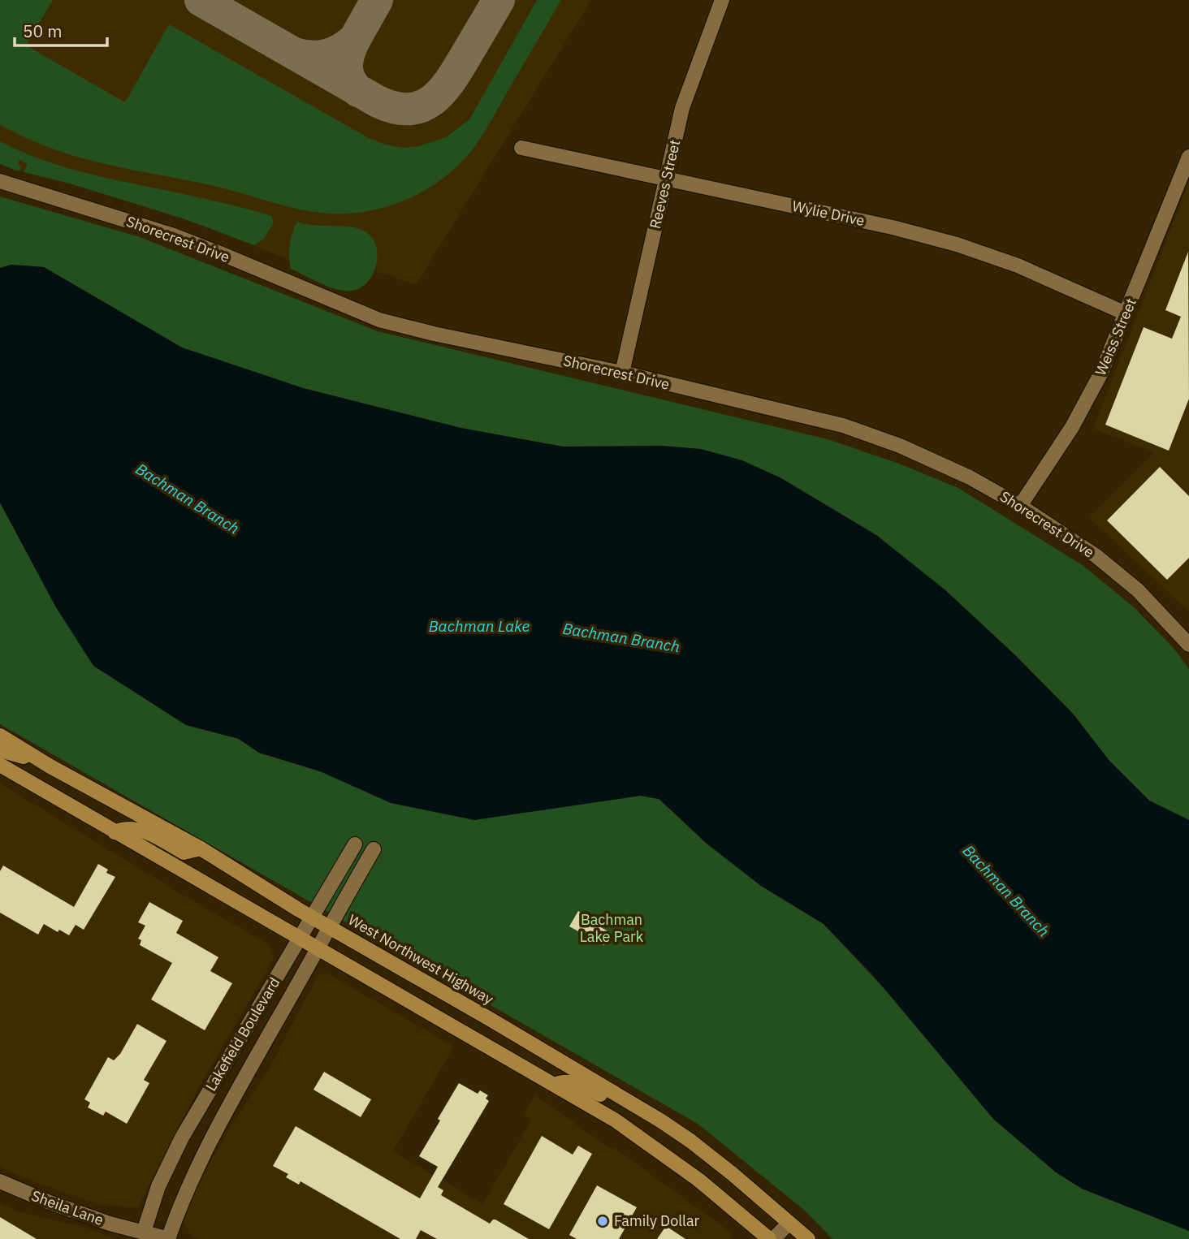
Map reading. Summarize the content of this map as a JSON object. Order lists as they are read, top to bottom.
{
  "streets": {
    "main road": ["West Northwest Highway"],
    "street": [
      "Reeves Street",
      "Wylie Drive",
      "Shorecrest Drive",
      "Weiss Street",
      "Lakefield Boulevard",
      "Sheila Lane"
    ]
  },
  "crossings": [
    ["Reeves Street", "Wylie Drive"],
    ["Reeves Street", "Shorecrest Drive"],
    ["Wylie Drive", "Weiss Street"],
    ["Shorecrest Drive", "Weiss Street"],
    ["West Northwest Highway", "Lakefield Boulevard"],
    ["Lakefield Boulevard", "Sheila Lane"]
  ],
  "water": ["Bachman Branch", "Bachman Lake"],
  "parks": ["Bachman Lake Park"],
  "places": ["Family Dollar"],
  "scale_bar": "50 m"
}
